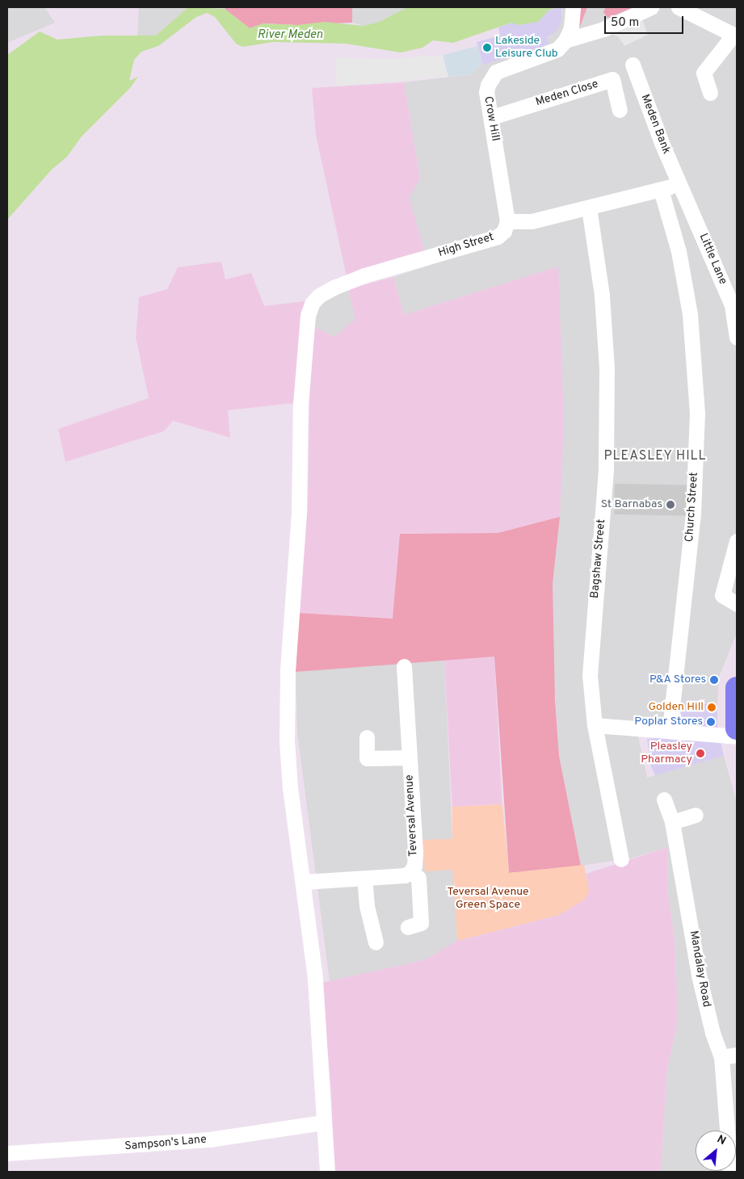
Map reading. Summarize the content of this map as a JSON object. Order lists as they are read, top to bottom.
{
  "streets": {
    "street": [
      "Meden Close",
      "Crow Hill",
      "Meden Bank",
      "High Street",
      "Little Lane",
      "Church Street",
      "Bagshaw Street",
      "Teversal Avenue",
      "Mandalay Road",
      "Sampson's Lane"
    ]
  },
  "crossings": [
    ["Meden Close", "Crow Hill"],
    ["Crow Hill", "High Street"],
    ["Meden Bank", "Little Lane"],
    ["High Street", "Teversal Avenue"]
  ],
  "districts": ["PLEASLEY HILL"],
  "water": ["River Meden"],
  "parks": ["Teversal Avenue Green Space"],
  "places": [
    "Lakeside Leisure Club",
    "St Barnabas",
    "P&A Stores",
    "Golden Hill",
    "Poplar Stores",
    "Pleasley Pharmacy"
  ],
  "scale_bar": "50 m",
  "north": "top right"
}
